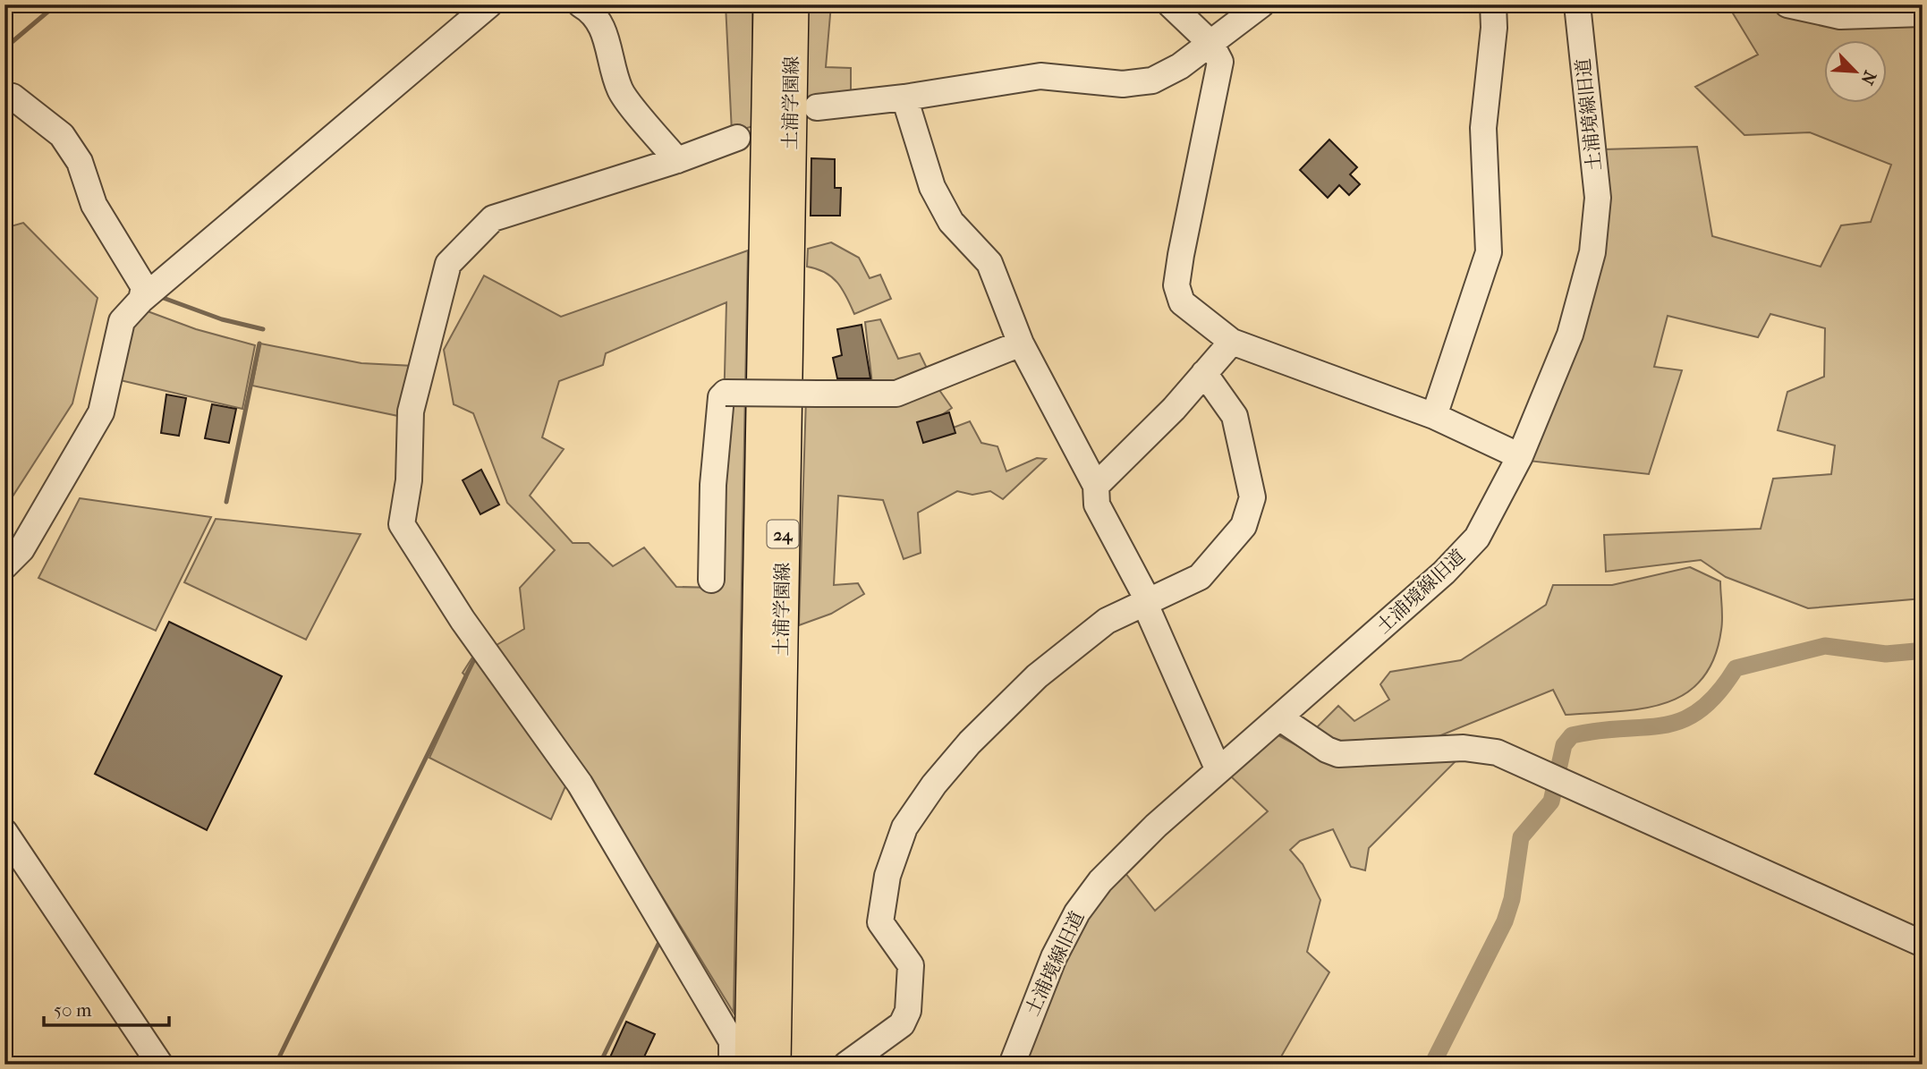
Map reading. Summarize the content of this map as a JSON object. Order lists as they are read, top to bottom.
{
  "streets": {
    "main road": ["土浦学園線", "24"],
    "street": ["土浦境線旧道"]
  },
  "scale_bar": "50 m",
  "north": "bottom right"
}
